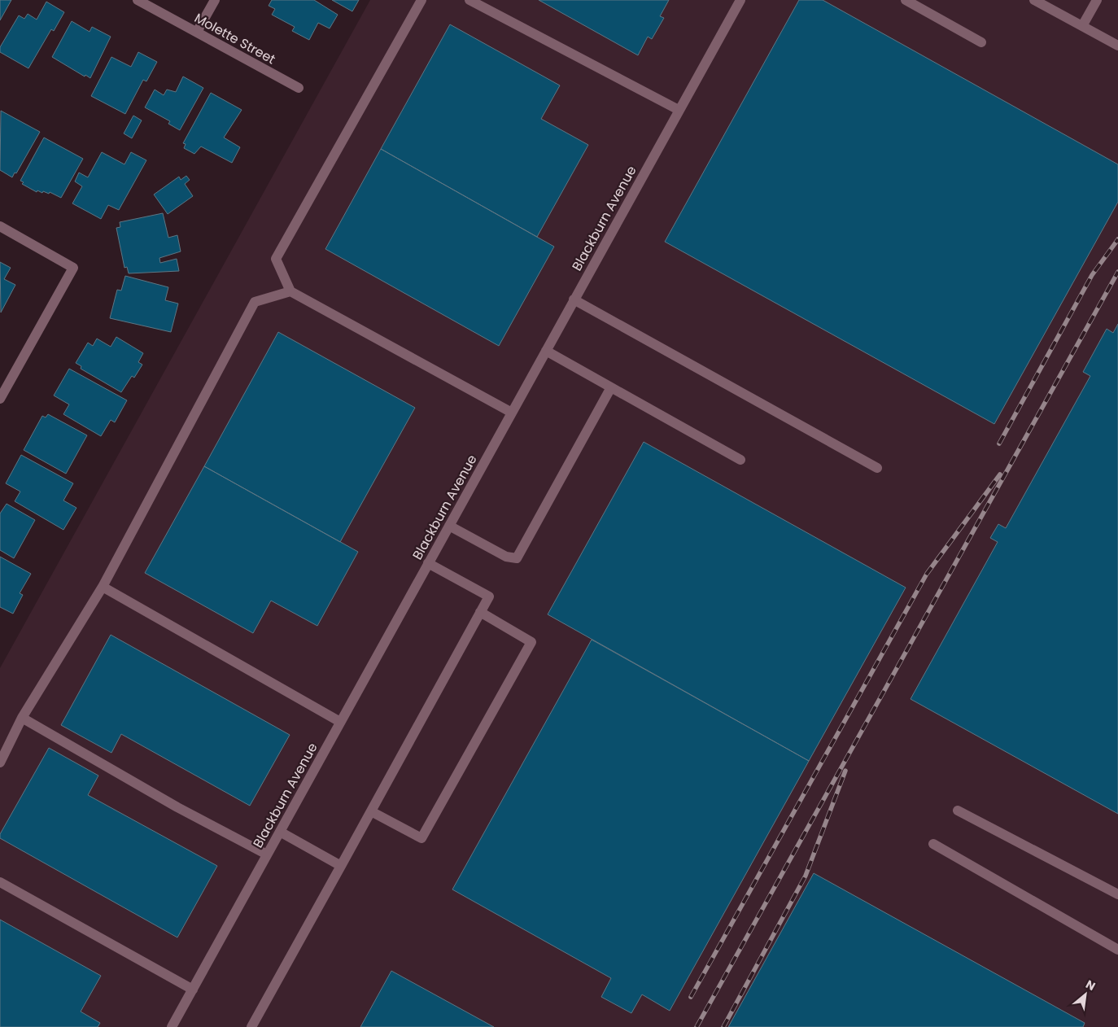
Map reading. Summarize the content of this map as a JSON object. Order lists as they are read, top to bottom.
{
  "streets": {
    "street": ["Molette Street", "Blackburn Avenue"]
  },
  "north": "top right"
}
